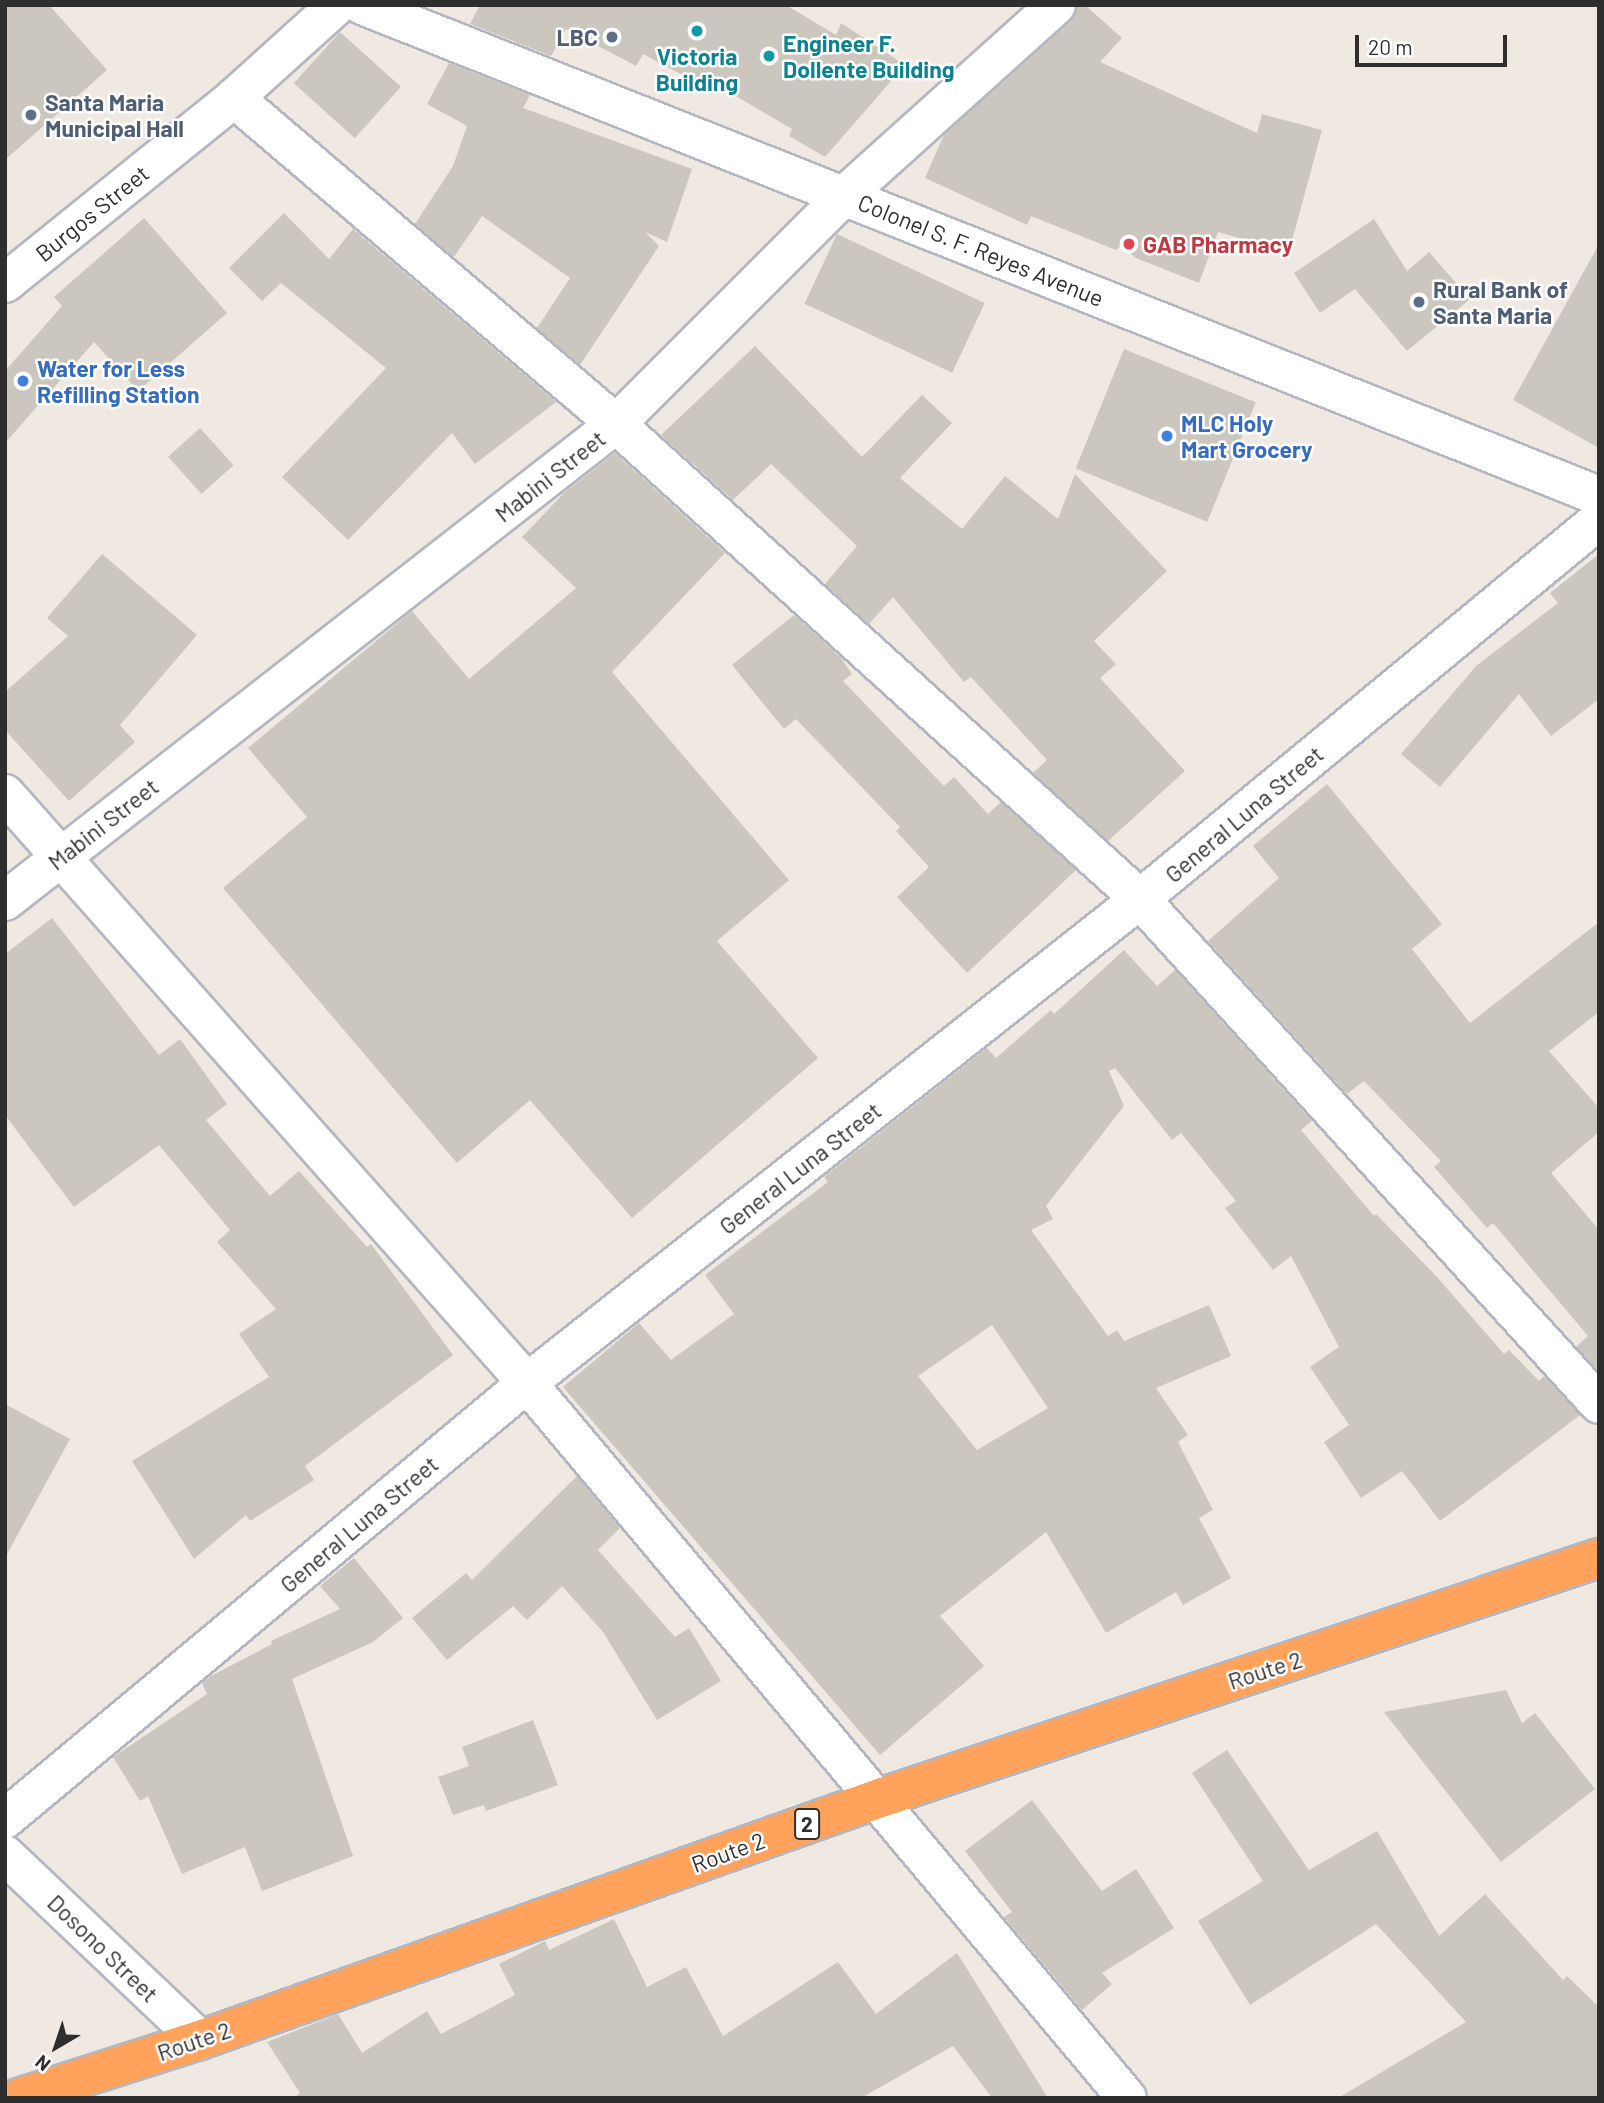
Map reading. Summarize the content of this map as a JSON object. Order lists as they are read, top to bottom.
{
  "streets": {
    "highway": ["Route 2", "2"],
    "street": [
      "Burgos Street",
      "Colonel S. F. Reyes Avenue",
      "Mabini Street",
      "General Luna Street",
      "Dosono Street"
    ]
  },
  "crossings": [
    ["Colonel S. F. Reyes Avenue", "Mabini Street"],
    ["Route 2", "Dosono Street"]
  ],
  "places": [
    "Victoria Building",
    "LBC",
    "Engineer F. Dollente Building",
    "Santa Maria Municipal Hall",
    "GAB Pharmacy",
    "Rural Bank of Santa Maria",
    "Water for Less Refilling Station",
    "MLC Holy Mart Grocery"
  ],
  "scale_bar": "20 m",
  "north": "bottom left"
}
